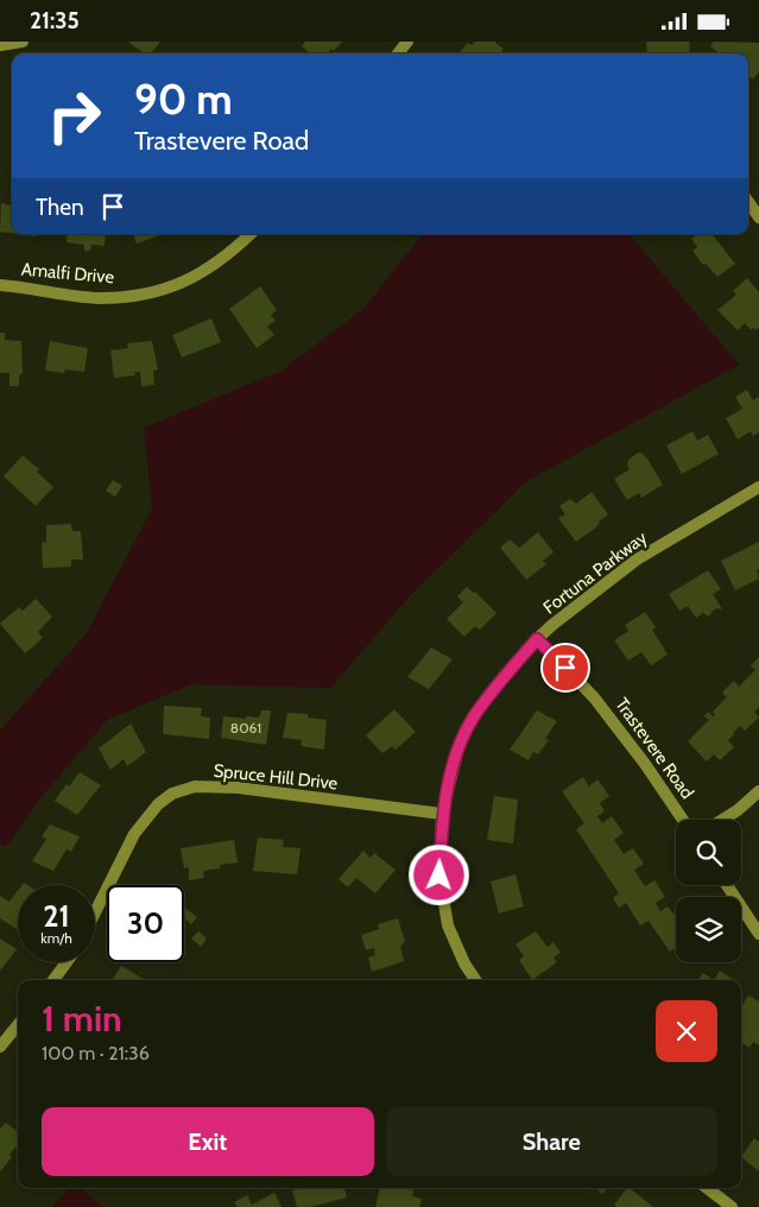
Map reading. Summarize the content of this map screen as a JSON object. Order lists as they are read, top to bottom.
{
  "streets": {
    "street": [
      "Amalfi Drive",
      "Fortuna Parkway",
      "Trastevere Road",
      "Spruce Hill Drive"
    ]
  },
  "crossings": [
    ["Fortuna Parkway", "Trastevere Road"],
    ["Fortuna Parkway", "Spruce Hill Drive"]
  ],
  "house_numbers": ["8061"],
  "page": {
    "status": "21:35",
    "turn": ["90 m", "Trastevere Road"],
    "then": "Then",
    "speed": "21 km/h",
    "limit": "30",
    "heading": ["1 min", "100 m · 21:36"],
    "buttons": ["Exit", "Share"]
  }
}
